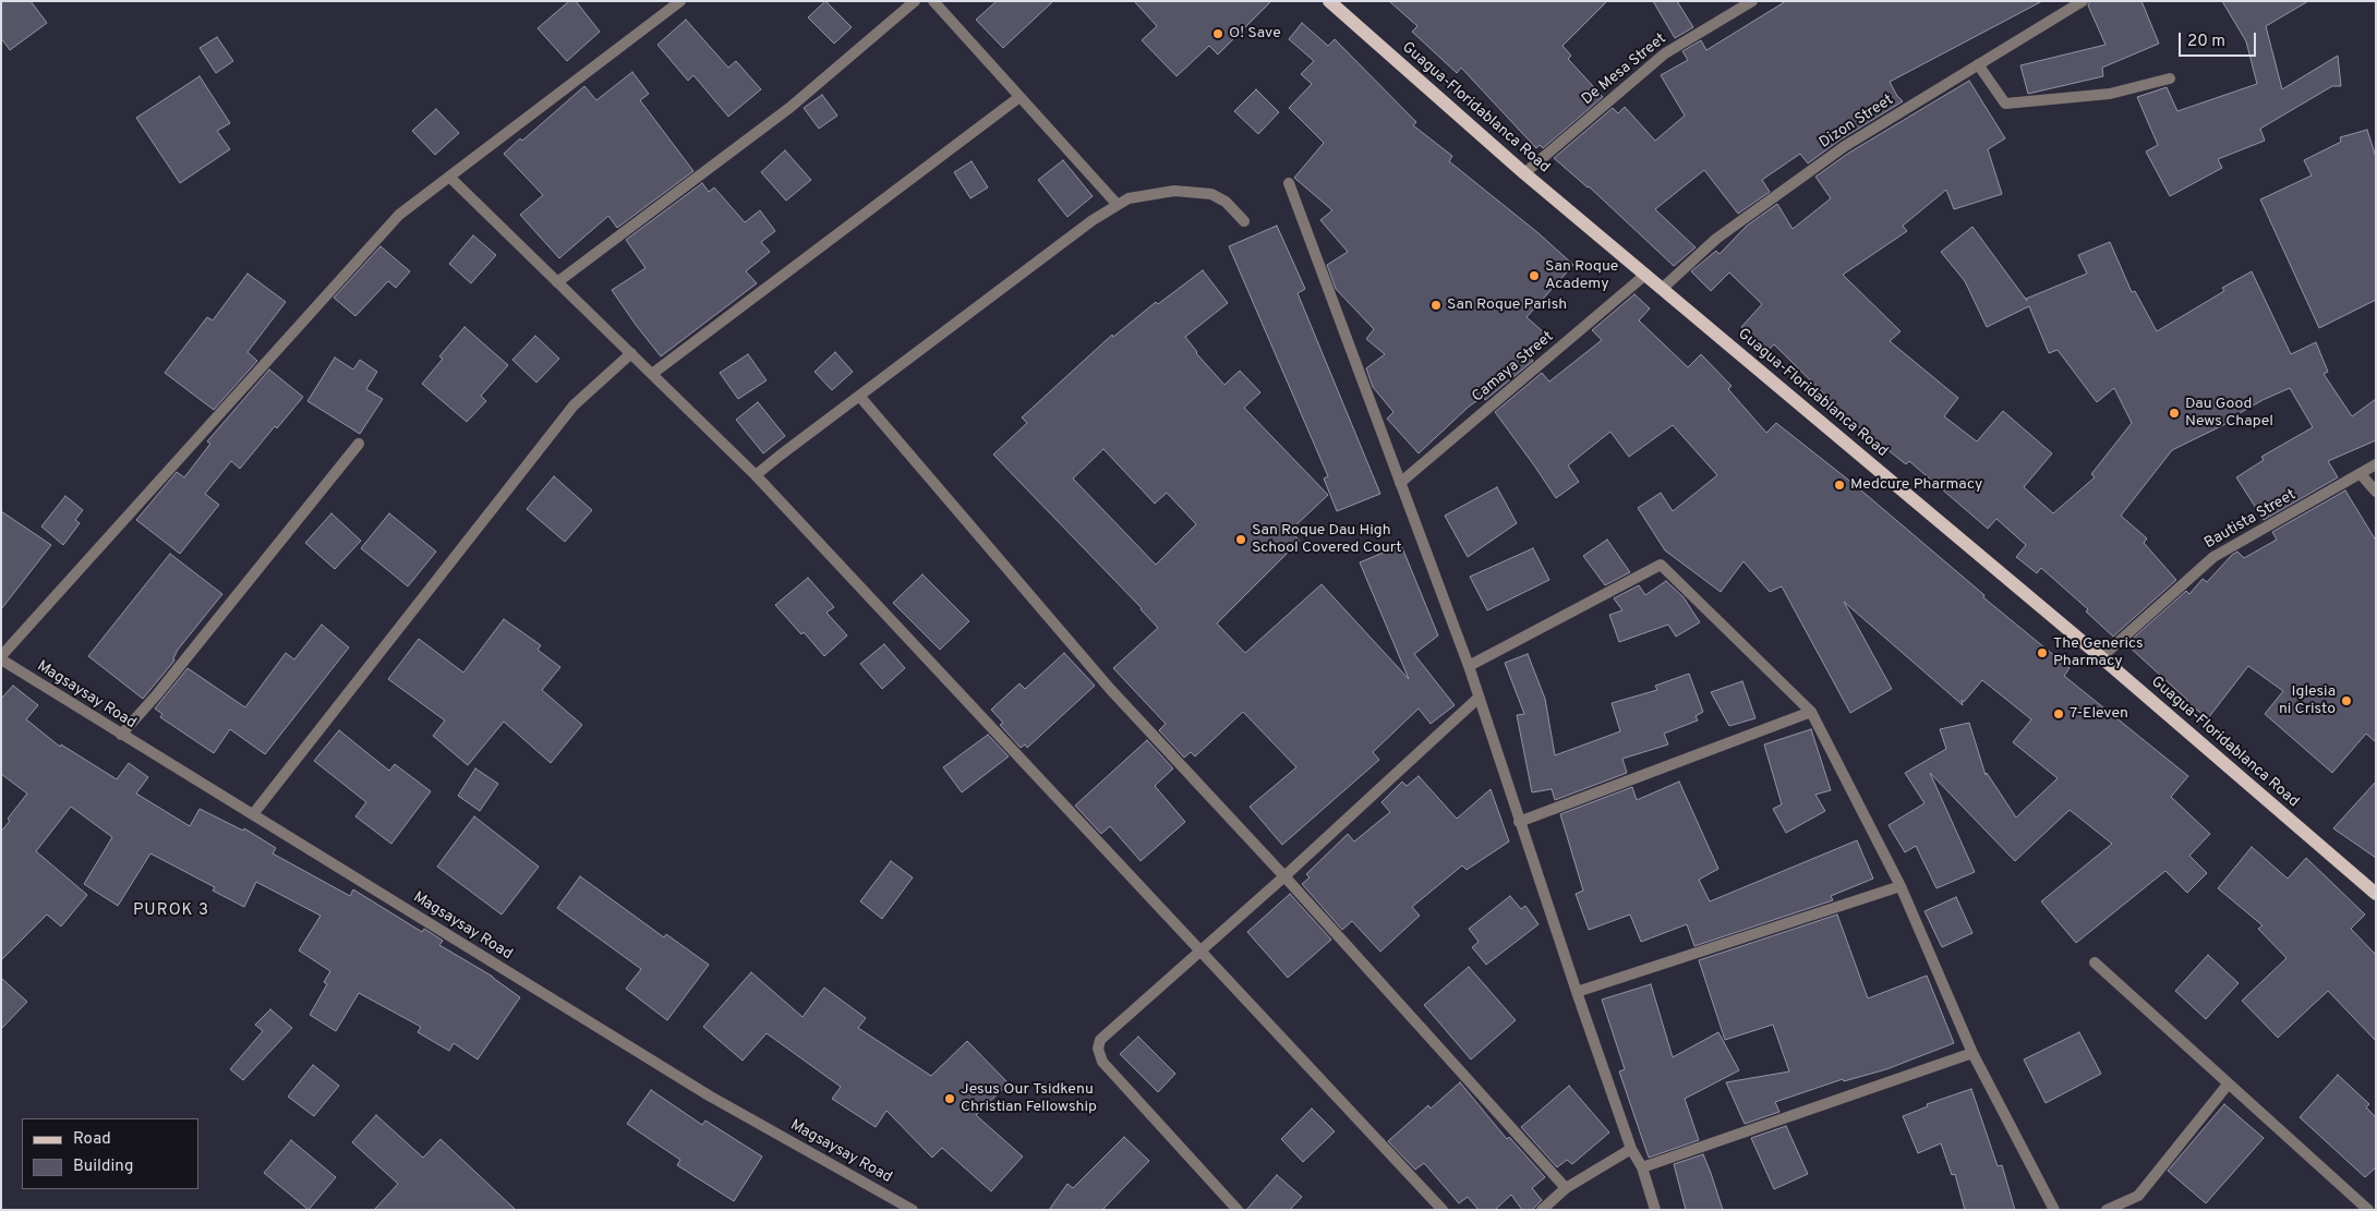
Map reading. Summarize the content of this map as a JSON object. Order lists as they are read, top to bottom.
{
  "streets": {
    "main road": ["Guagua-Floridablanca Road"],
    "street": [
      "De Mesa Street",
      "Dizon Street",
      "Camaya Street",
      "Bautista Street",
      "Magsaysay Road"
    ]
  },
  "crossings": [
    ["De Mesa Street", "Guagua-Floridablanca Road"],
    ["Guagua-Floridablanca Road", "Dizon Street"],
    ["Guagua-Floridablanca Road", "Camaya Street"],
    ["Guagua-Floridablanca Road", "Bautista Street"]
  ],
  "districts": ["PUROK 3"],
  "places": [
    "O! Save",
    "San Roque Academy",
    "San Roque Parish",
    "Dau Good News Chapel",
    "Medcure Pharmacy",
    "San Roque Dau High School Covered Court",
    "The Generics Pharmacy",
    "Iglesia ni Cristo",
    "7-Eleven",
    "Jesus Our Tsidkenu Christian Fellowship"
  ],
  "legend": ["Road", "Building"],
  "scale_bar": "20 m"
}
